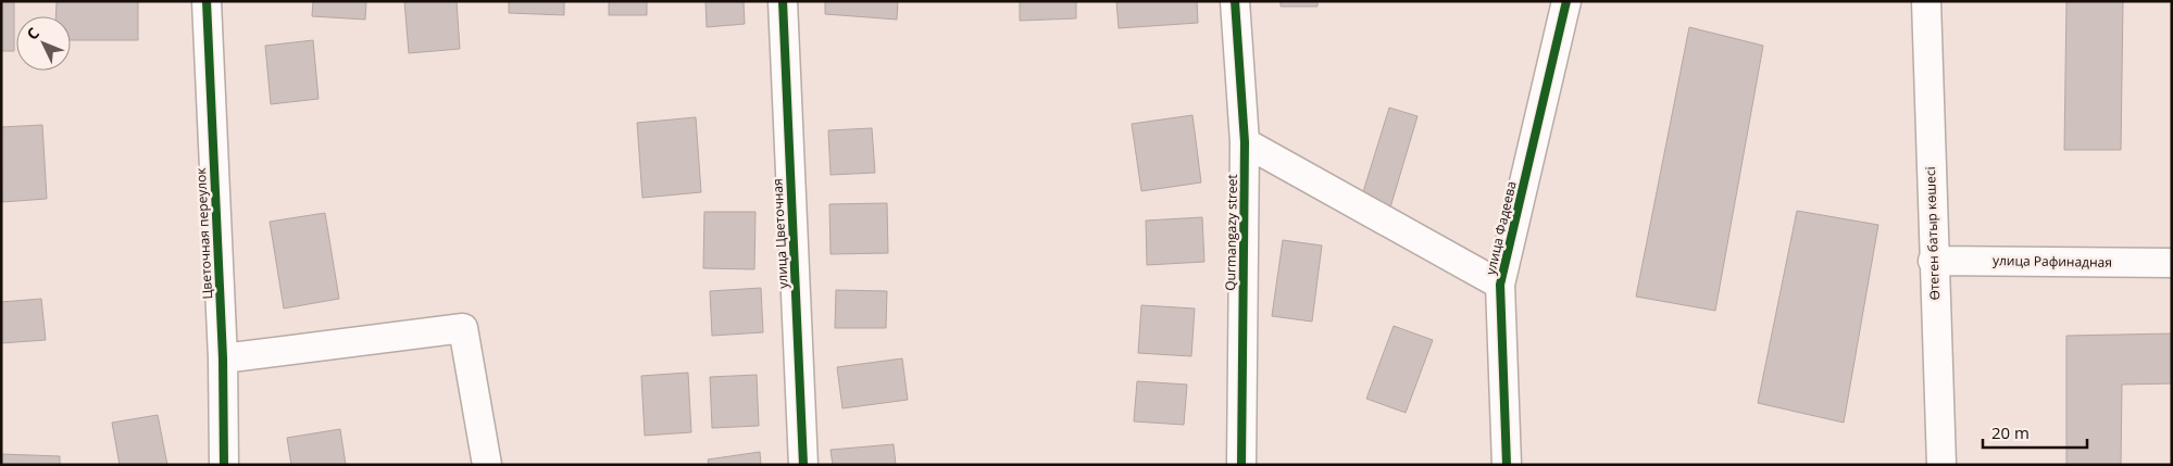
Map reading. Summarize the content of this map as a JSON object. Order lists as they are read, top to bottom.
{
  "streets": {
    "street": [
      "улица Фадеева",
      "Qurmangazy street",
      "Цветочная переулок",
      "улица Цветочная",
      "Өтеген батыр көшесі",
      "улица Рафинадная"
    ]
  },
  "crossings": [
    ["Өтеген батыр көшесі", "улица Рафинадная"]
  ],
  "scale_bar": "20 m",
  "north": "top left"
}
